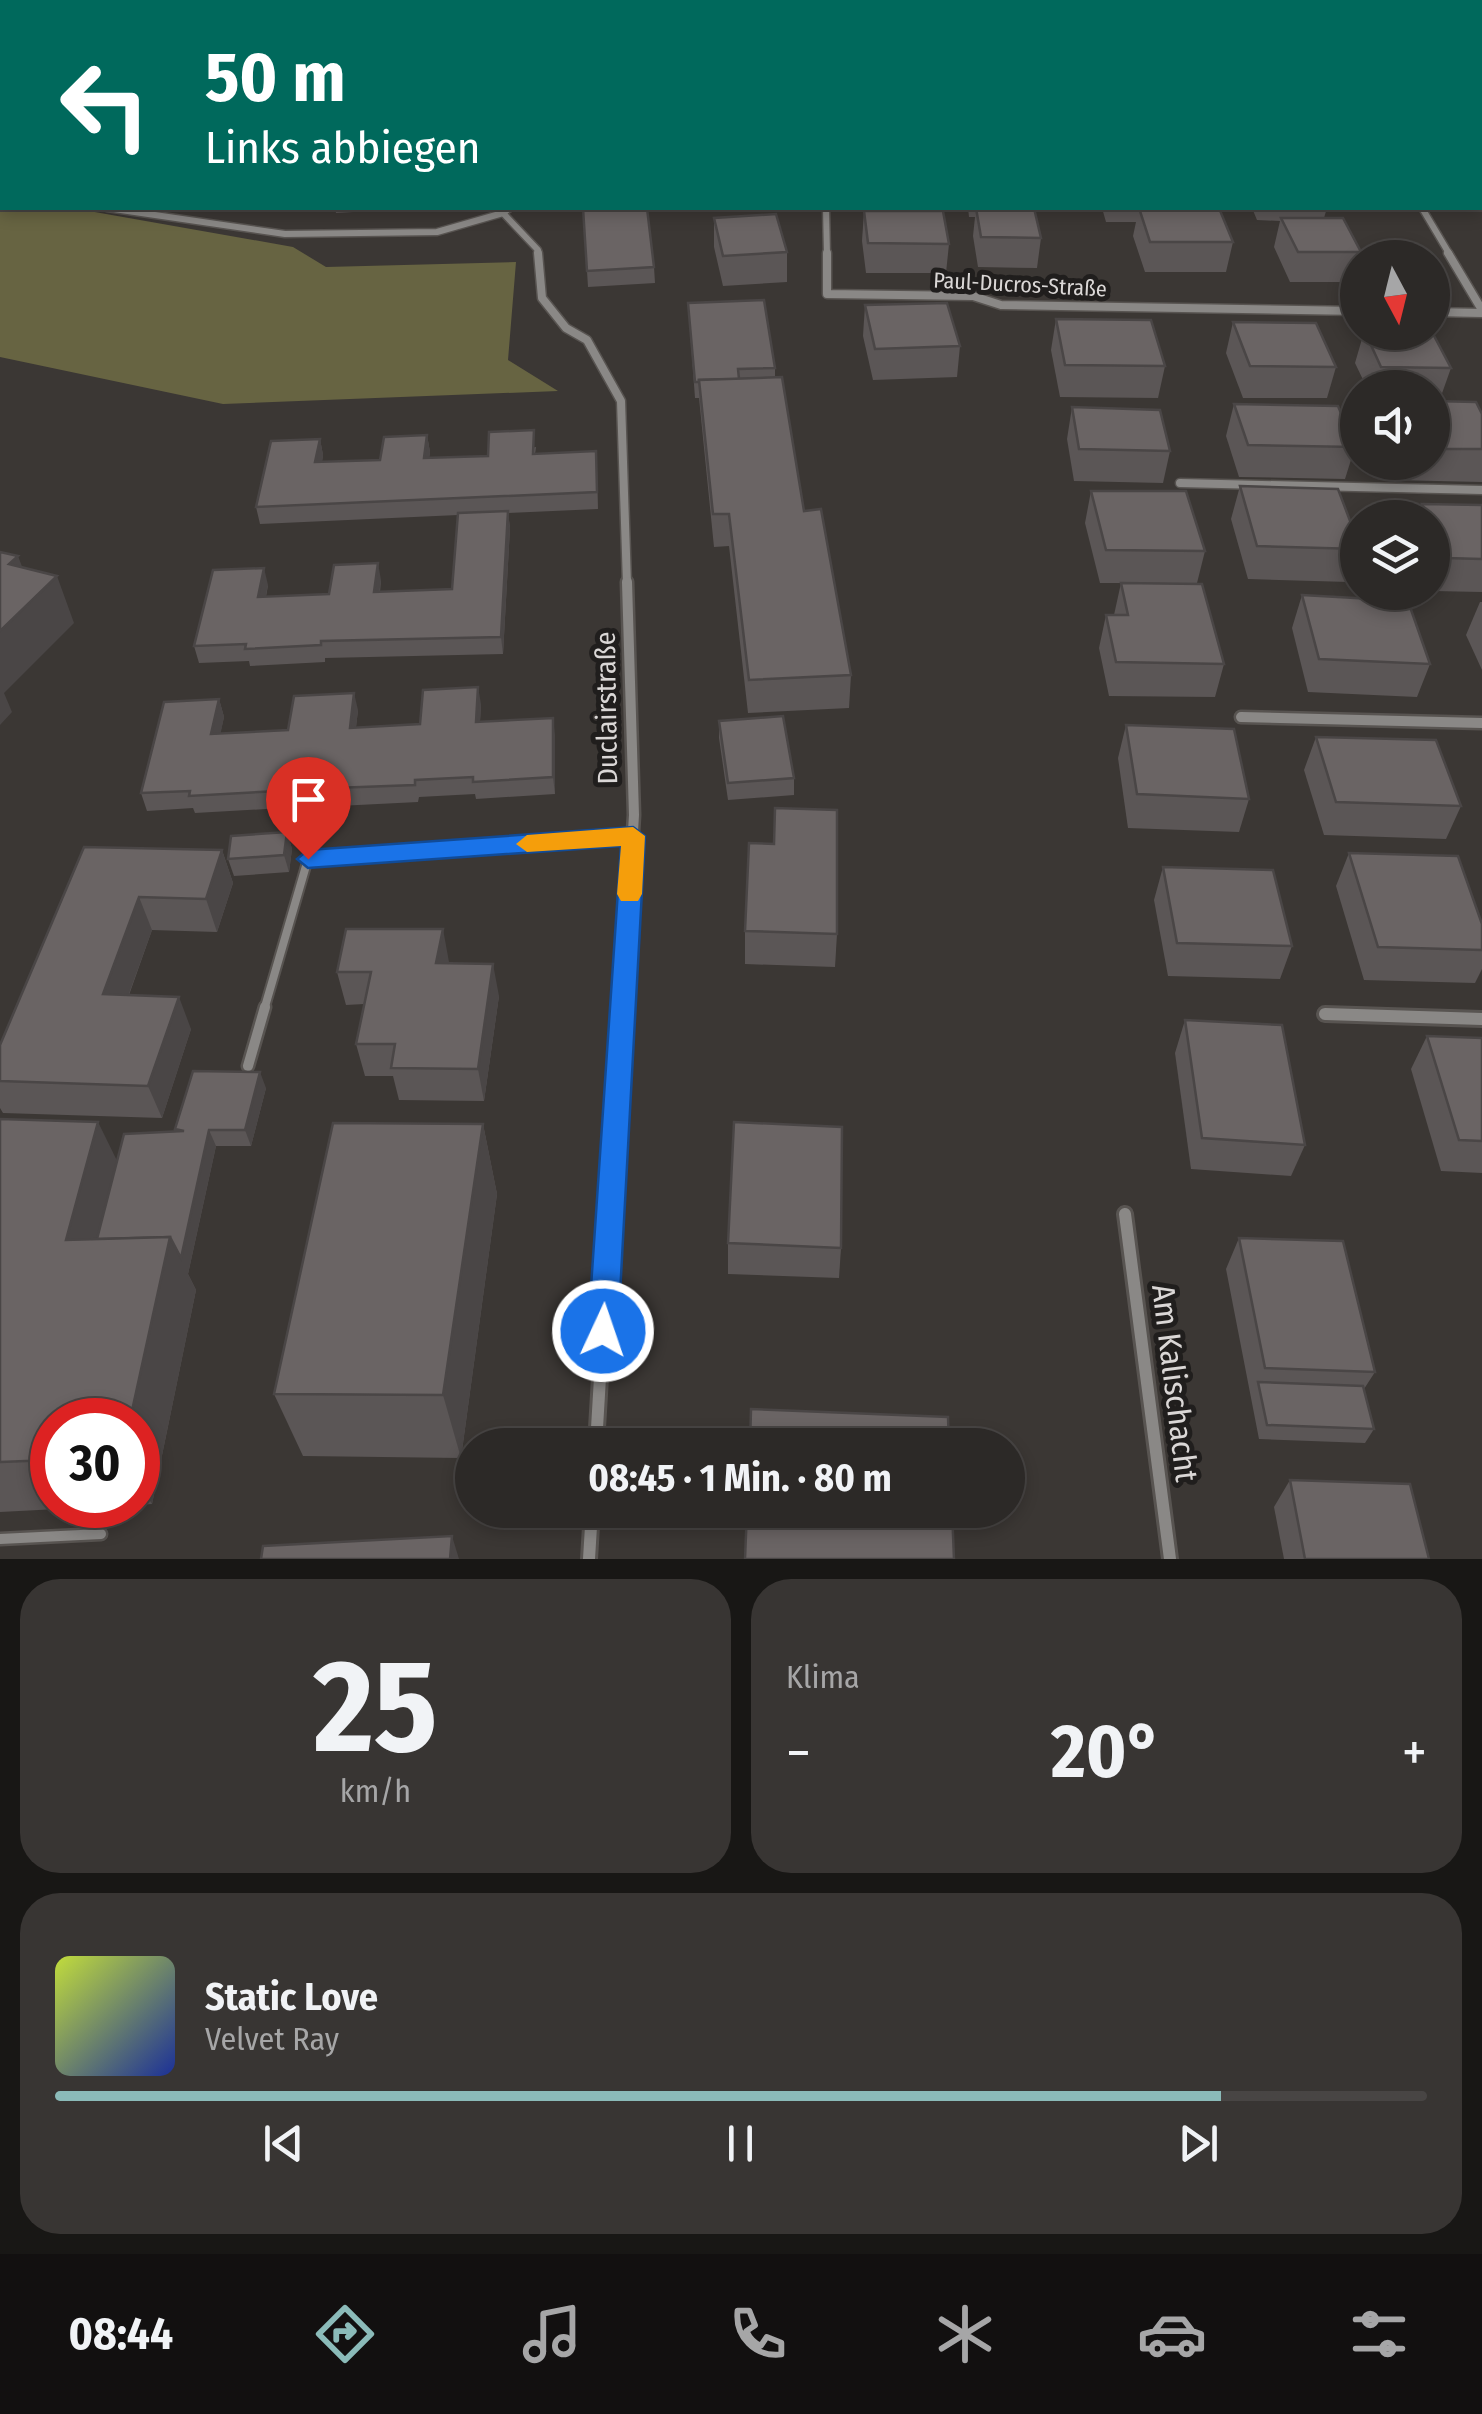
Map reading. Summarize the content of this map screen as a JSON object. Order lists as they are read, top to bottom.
{
  "streets": {
    "street": ["Paul-Ducros-Straße", "Duclairstraße", "Am Kalischacht"]
  },
  "north": "bottom",
  "page": {
    "turn": ["50 m", "Links abbiegen"],
    "limit": "30",
    "trip": "08:45 · 1 Min. · 80 m",
    "tile": [
      ["25", "km/h"],
      "Klima"
    ],
    "heat": ["−", "20°", "+"],
    "song": ["Static Love", "Velvet Ray"],
    "tabs": "08:44"
  }
}
